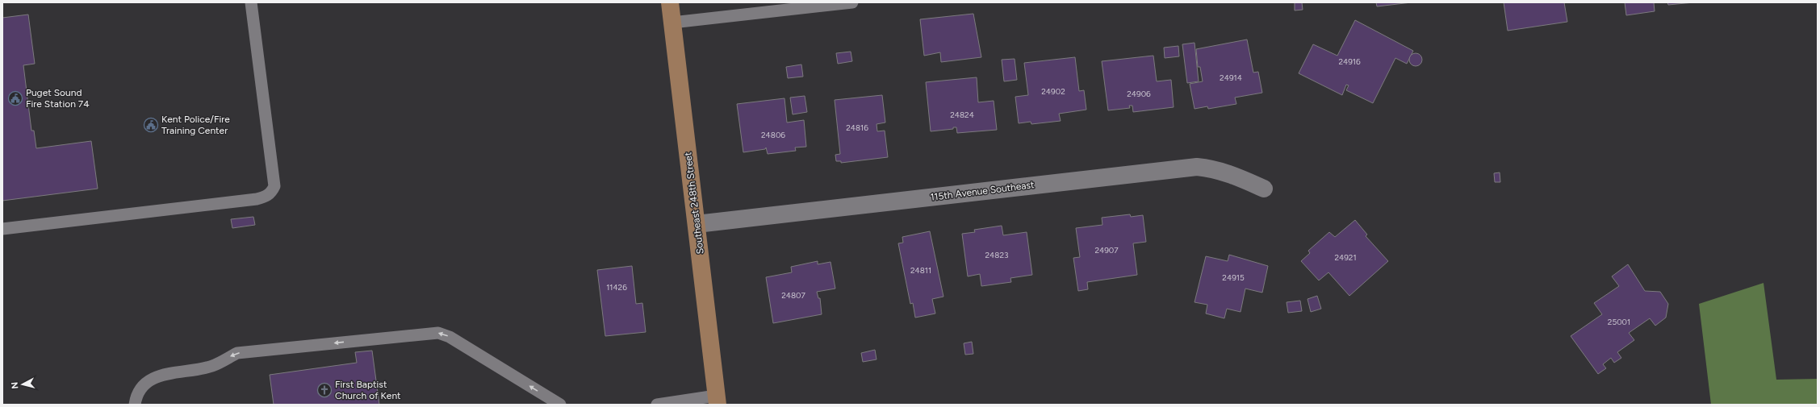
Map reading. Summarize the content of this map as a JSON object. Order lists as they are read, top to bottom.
{
  "streets": {
    "street": ["115th Avenue Southeast", "Southeast 248th Street"]
  },
  "crossings": [
    ["115th Avenue Southeast", "Southeast 248th Street"]
  ],
  "places": {
    "public building": ["Puget Sound Fire Station 74", "Kent Police/Fire Training Center"],
    "church": ["First Baptist Church of Kent"]
  },
  "house_numbers": [
    "24916",
    "24914",
    "24902",
    "24906",
    "24824",
    "24816",
    "24806",
    "24907",
    "24823",
    "24921",
    "24811",
    "24915",
    "11426",
    "24807",
    "25001"
  ],
  "north": "left"
}
